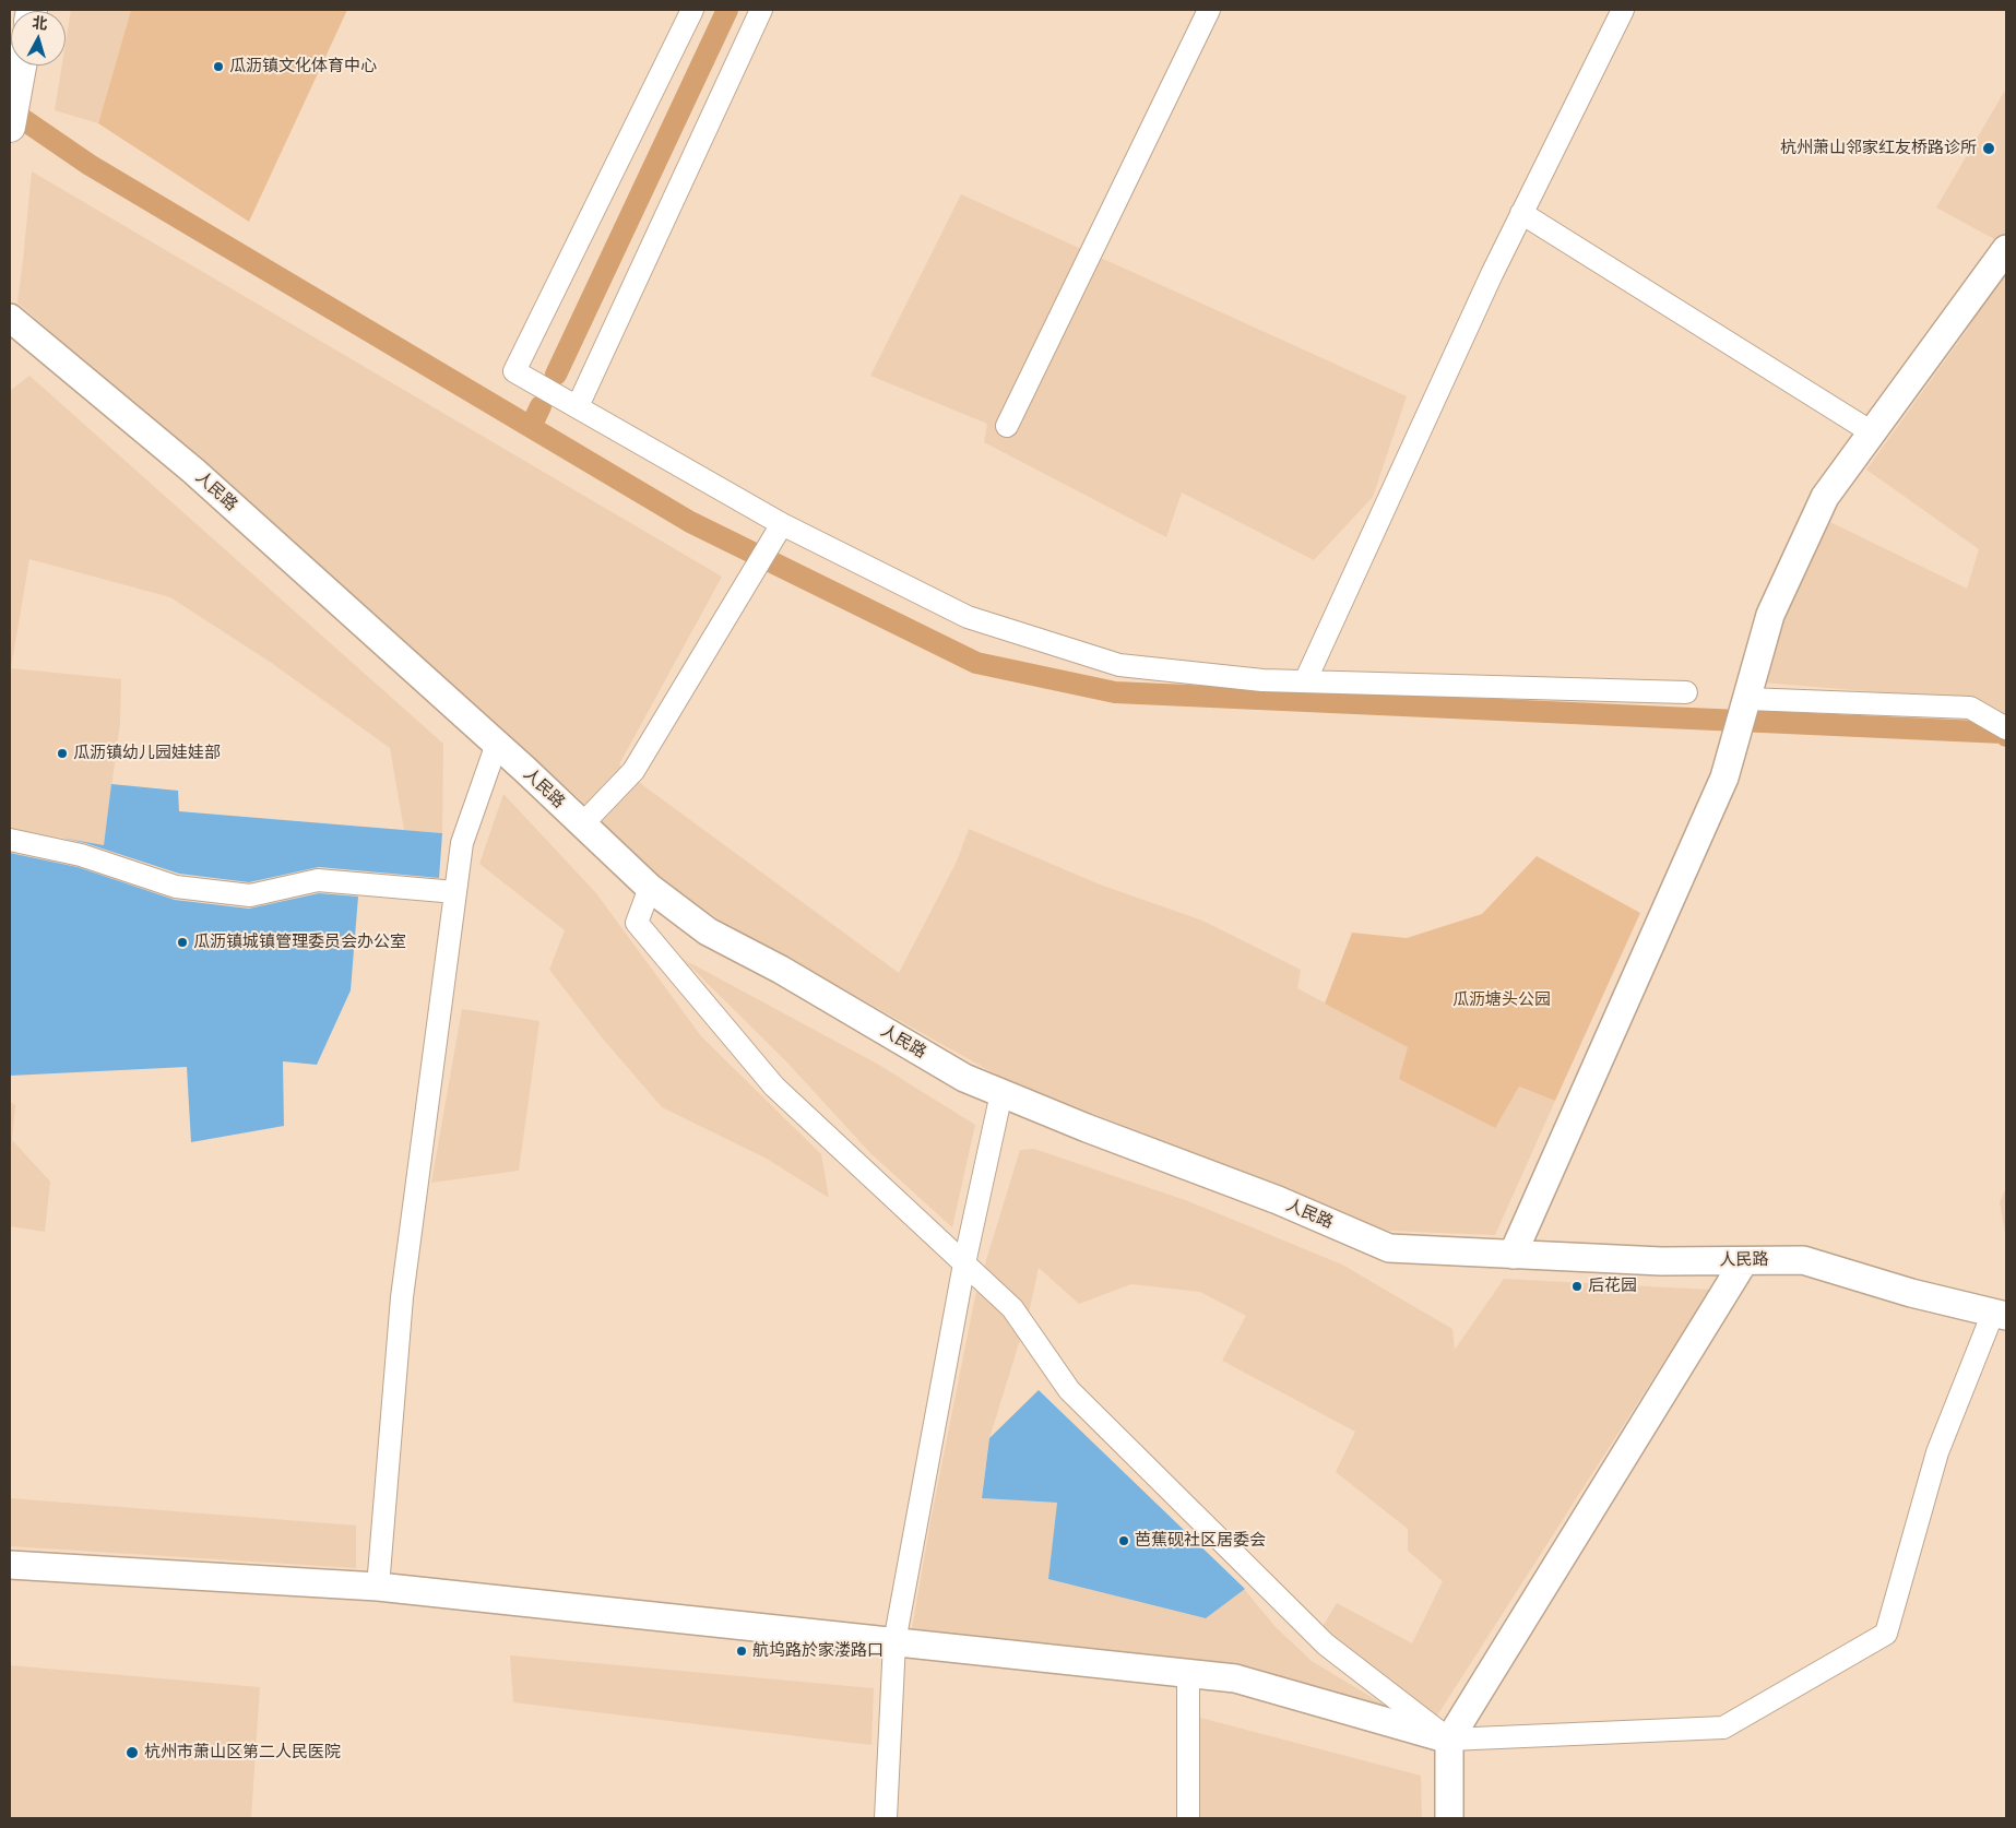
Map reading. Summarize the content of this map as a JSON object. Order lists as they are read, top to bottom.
{
  "streets": {
    "street": ["人民路"]
  },
  "parks": ["瓜沥塘头公园"],
  "places": [
    "瓜沥镇文化体育中心",
    "杭州萧山邻家红友桥路诊所",
    "瓜沥镇幼儿园娃娃部",
    "瓜沥镇城镇管理委员会办公室",
    "后花园",
    "芭蕉砚社区居委会",
    "航坞路於家溇路口",
    "杭州市萧山区第二人民医院"
  ],
  "north": "top"
}
